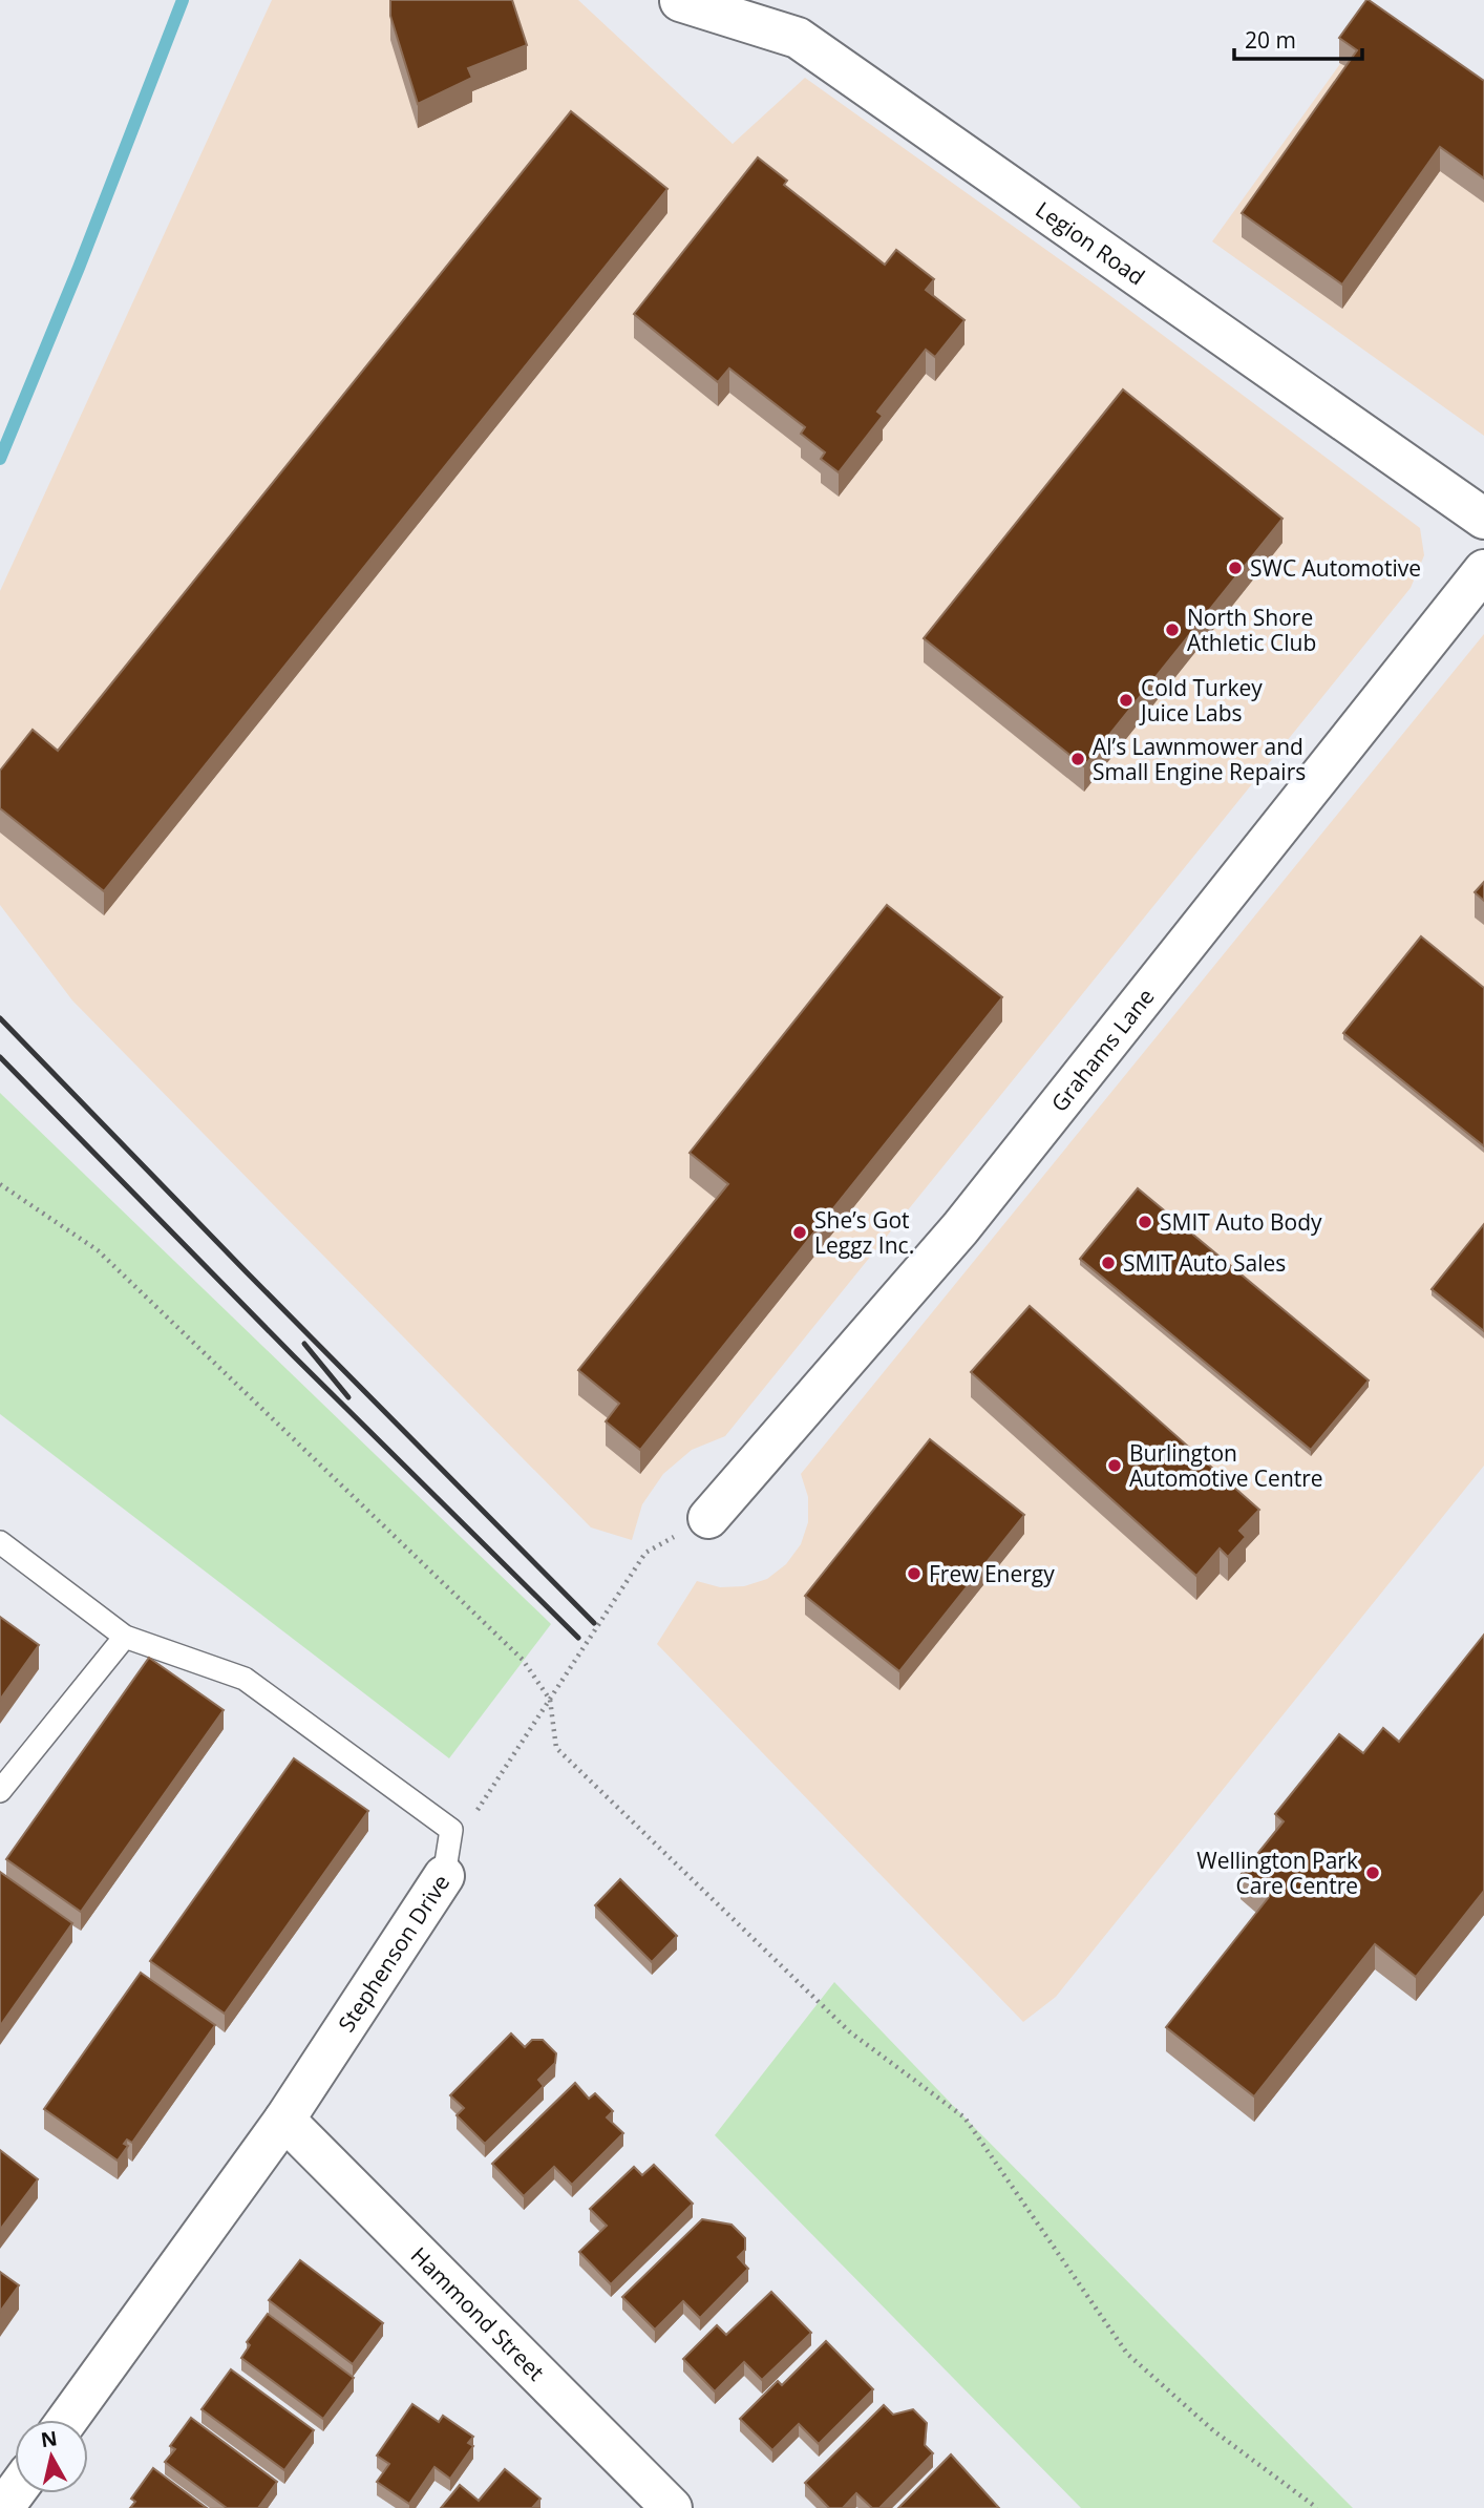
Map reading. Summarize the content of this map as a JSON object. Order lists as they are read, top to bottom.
{
  "streets": {
    "street": [
      "Legion Road",
      "Grahams Lane",
      "Stephenson Drive",
      "Hammond Street"
    ]
  },
  "crossings": [
    ["Stephenson Drive", "Hammond Street"]
  ],
  "places": [
    "SWC Automotive",
    "North Shore Athletic Club",
    "Cold Turkey Juice Labs",
    "Al’s Lawnmower and Small Engine Repairs",
    "SMIT Auto Body",
    "She’s Got Leggz Inc.",
    "SMIT Auto Sales",
    "Burlington Automotive Centre",
    "Frew Energy",
    "Wellington Park Care Centre"
  ],
  "scale_bar": "20 m",
  "north": "top"
}
